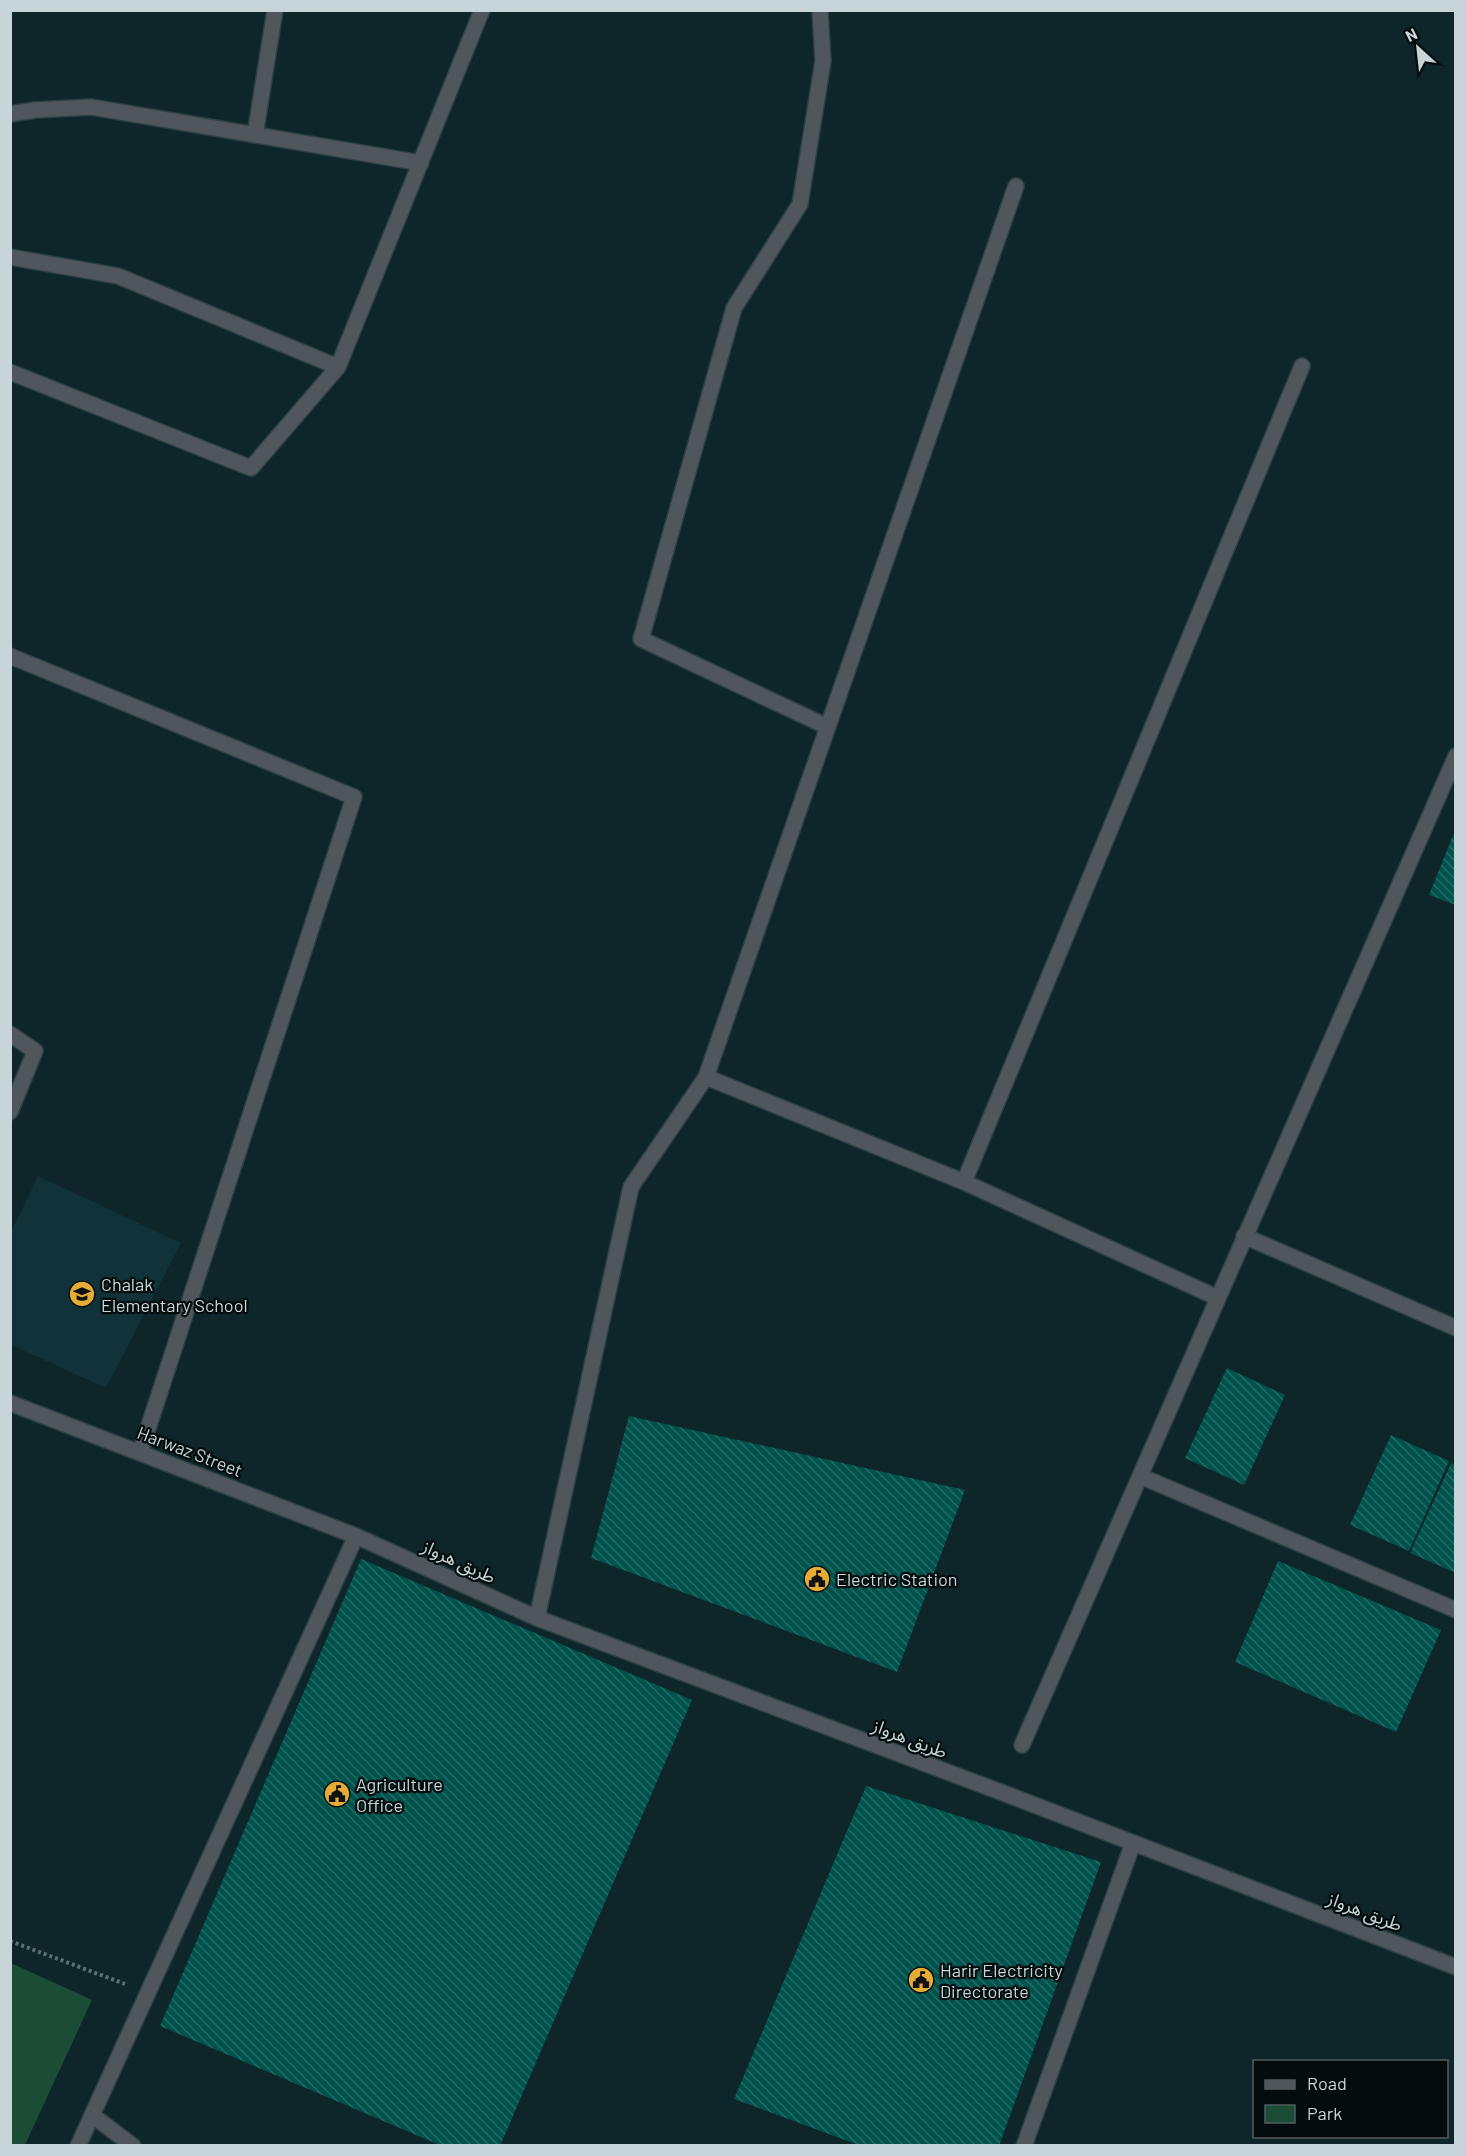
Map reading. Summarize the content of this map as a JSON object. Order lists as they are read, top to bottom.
{
  "streets": {
    "street": ["Harwaz Street", "طريق هرواز"]
  },
  "crossings": [
    ["Harwaz Street", "طريق هرواز"]
  ],
  "places": {
    "school or university": ["Chalak Elementary School"],
    "public building": ["Electric Station", "Agriculture Office", "Harir Electricity Directorate"]
  },
  "legend": ["Road", "Park"],
  "north": "top left"
}
